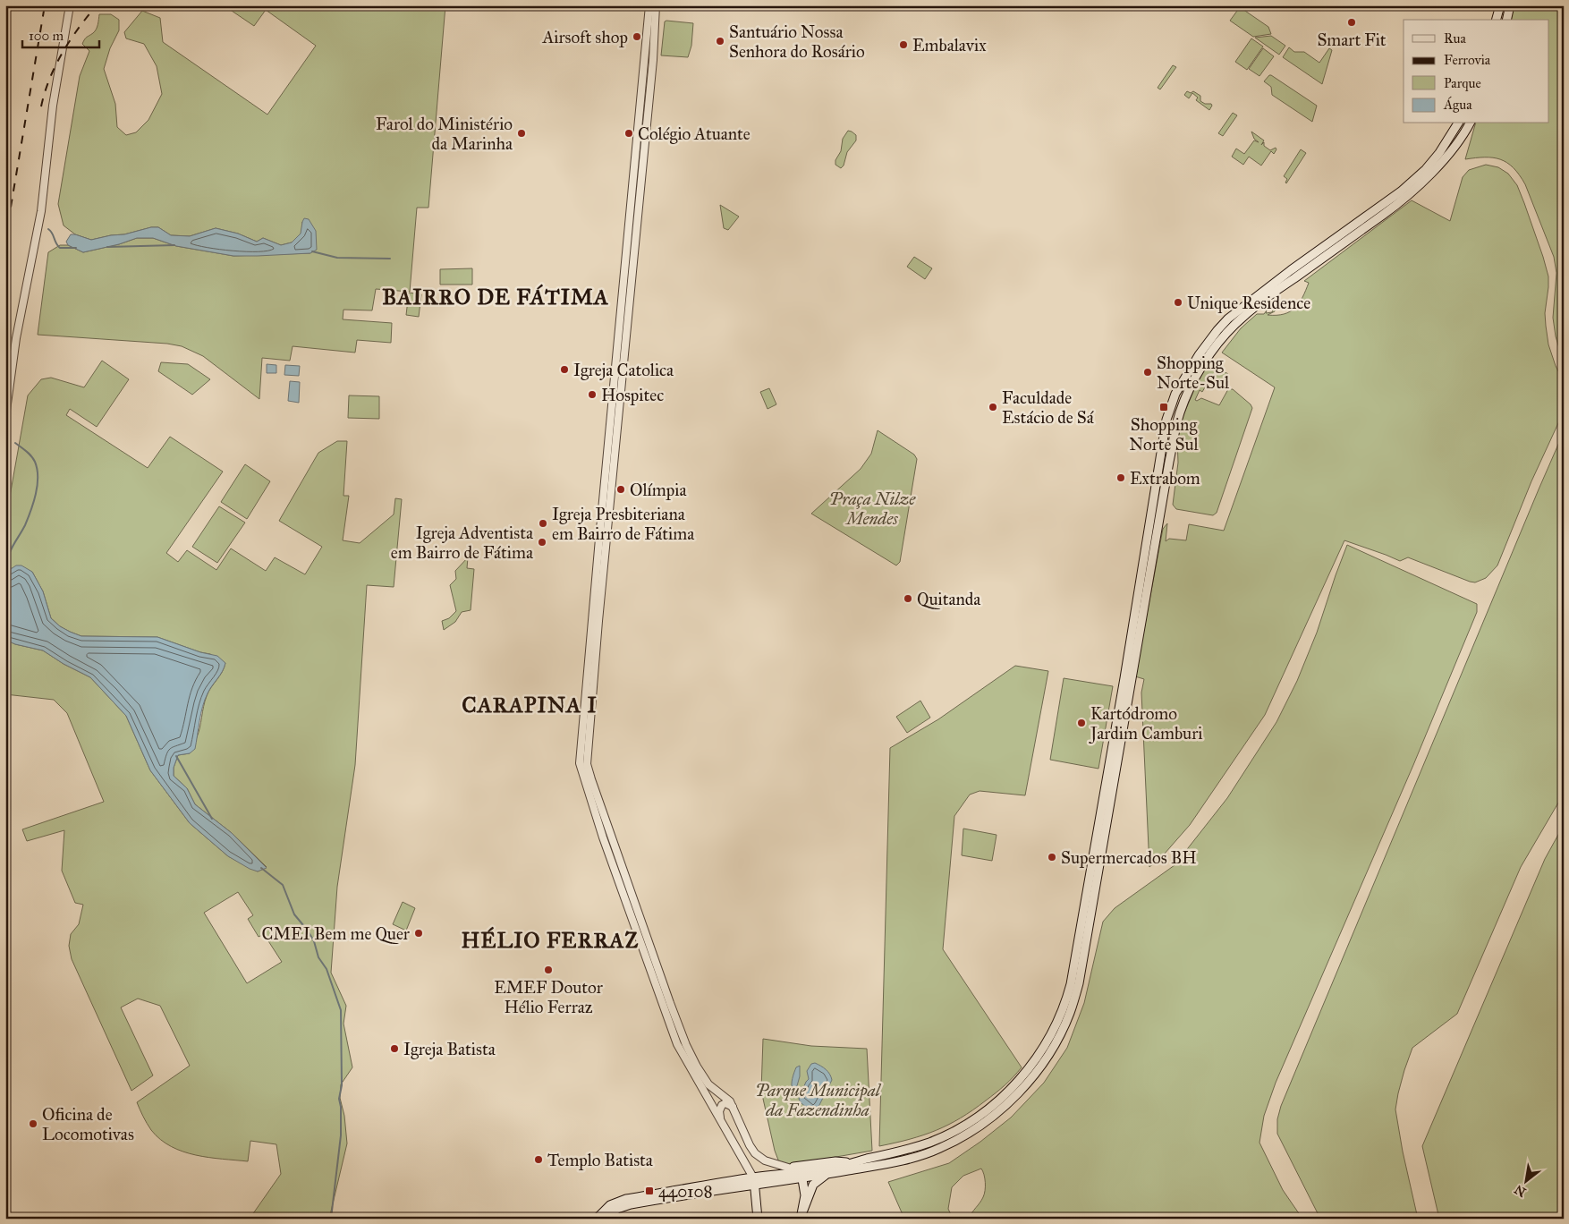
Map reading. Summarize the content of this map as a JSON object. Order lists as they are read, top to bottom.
{
  "districts": ["BAIRRO DE FÁTIMA", "CARAPINA I", "HÉLIO FERRAZ"],
  "parks": ["Praça Nilze Mendes", "Parque Municipal da Fazendinha"],
  "places": {
    "other": [
      "Smart Fit",
      "Airsoft shop",
      "Santuário Nossa Senhora do Rosário",
      "Embalavix",
      "Farol do Ministério da Marinha",
      "Colégio Atuante",
      "Unique Residence",
      "Igreja Catolica",
      "Shopping Norte-Sul",
      "Hospitec",
      "Faculdade Estácio de Sá",
      "Extrabom",
      "Olímpia",
      "Igreja Presbiteriana em Bairro de Fátima",
      "Igreja Adventista em Bairro de Fátima",
      "Quitanda",
      "Kartódromo Jardim Camburi",
      "Supermercados BH",
      "CMEI Bem me Quer",
      "EMEF Doutor Hélio Ferraz",
      "Igreja Batista",
      "Oficina de Locomotivas",
      "Templo Batista"
    ],
    "transit": ["Shopping Norte Sul", "440108"]
  },
  "legend": [
    "Rua",
    "Ferrovia",
    "Parque",
    "Água"
  ],
  "scale_bar": "100 m",
  "north": "bottom left"
}
